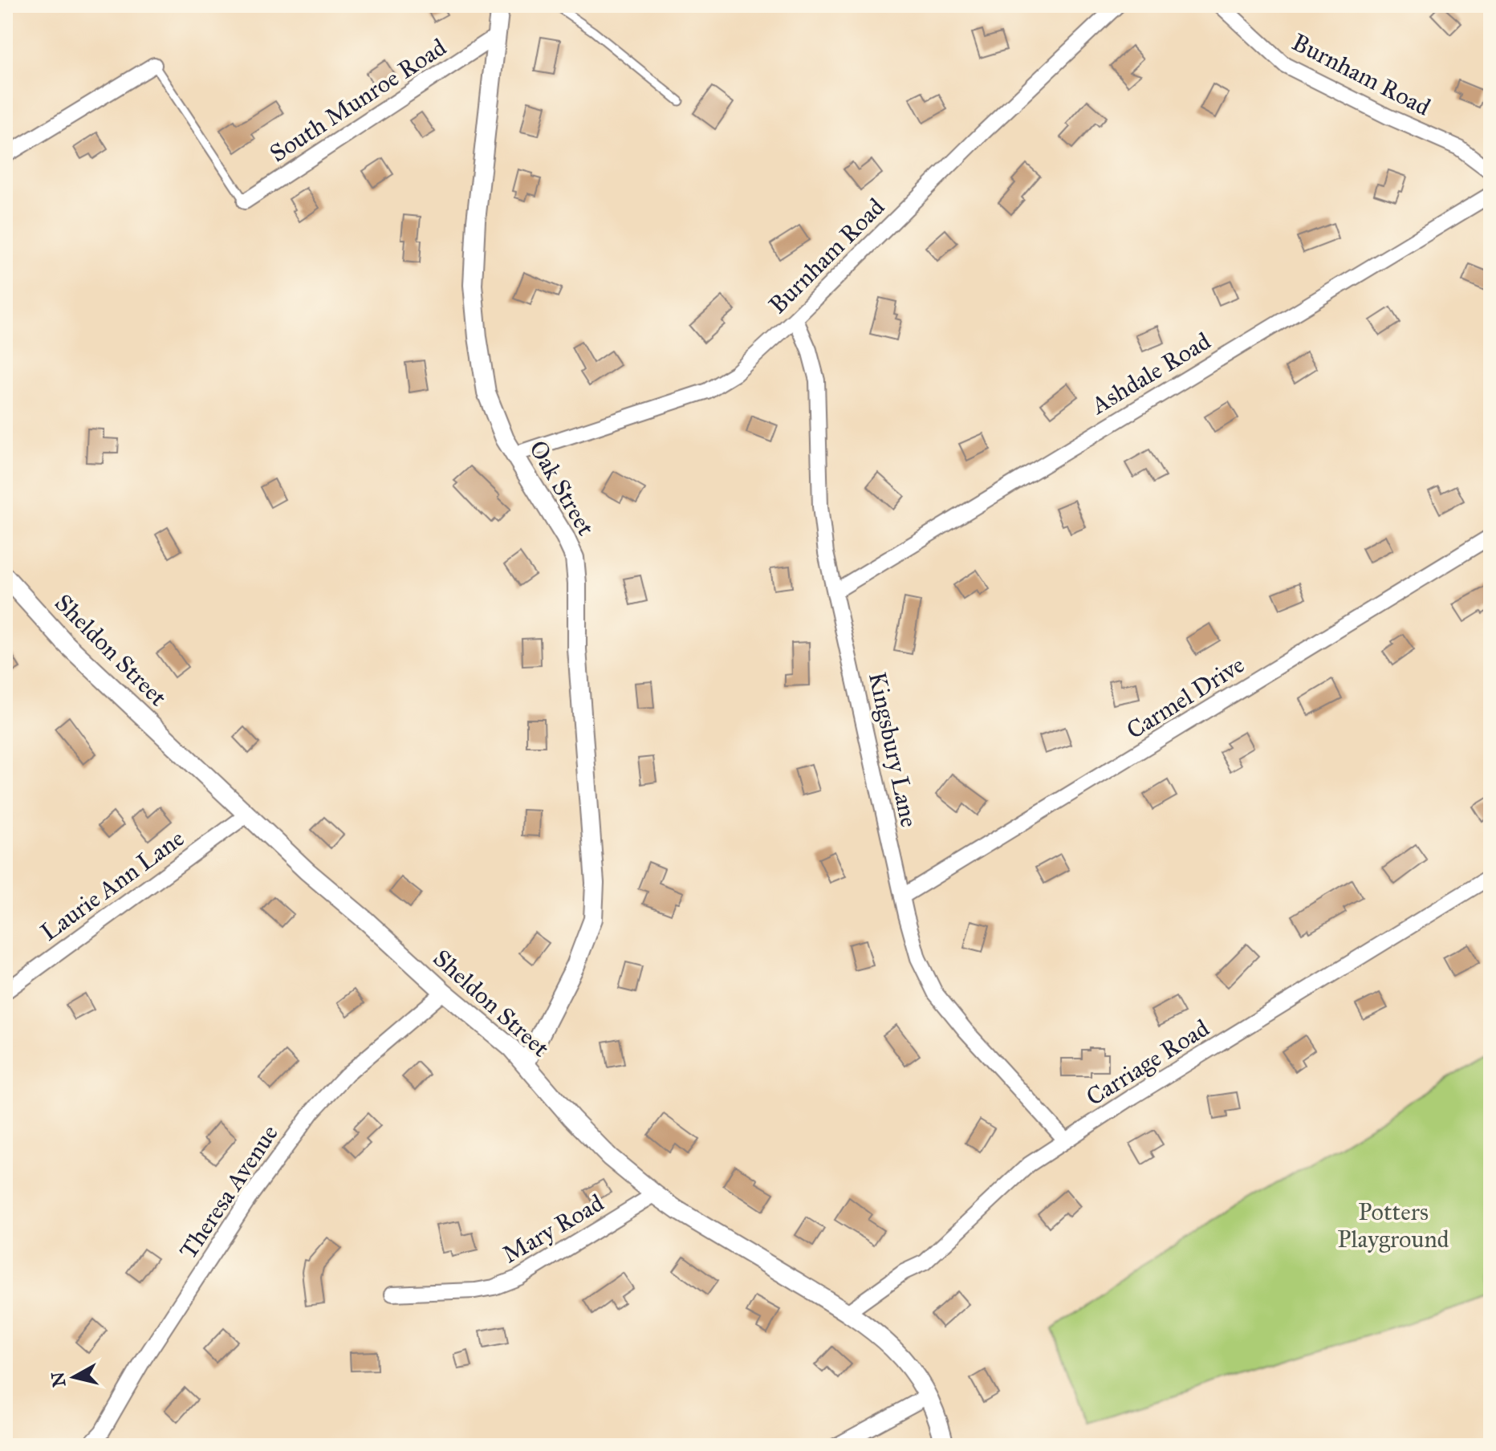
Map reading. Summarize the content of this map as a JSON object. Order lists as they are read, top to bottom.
{
  "streets": {
    "street": [
      "Burnham Road",
      "South Munroe Road",
      "Ashdale Road",
      "Oak Street",
      "Sheldon Street",
      "Carmel Drive",
      "Kingsbury Lane",
      "Laurie Ann Lane",
      "Carriage Road",
      "Theresa Avenue",
      "Mary Road"
    ]
  },
  "crossings": [
    ["Burnham Road", "Oak Street"],
    ["Burnham Road", "Kingsbury Lane"],
    ["South Munroe Road", "Oak Street"],
    ["Ashdale Road", "Kingsbury Lane"],
    ["Oak Street", "Sheldon Street"],
    ["Sheldon Street", "Laurie Ann Lane"],
    ["Sheldon Street", "Carriage Road"],
    ["Sheldon Street", "Theresa Avenue"],
    ["Sheldon Street", "Mary Road"],
    ["Carmel Drive", "Kingsbury Lane"],
    ["Kingsbury Lane", "Carriage Road"]
  ],
  "parks": ["Potters Playground"],
  "north": "left"
}
